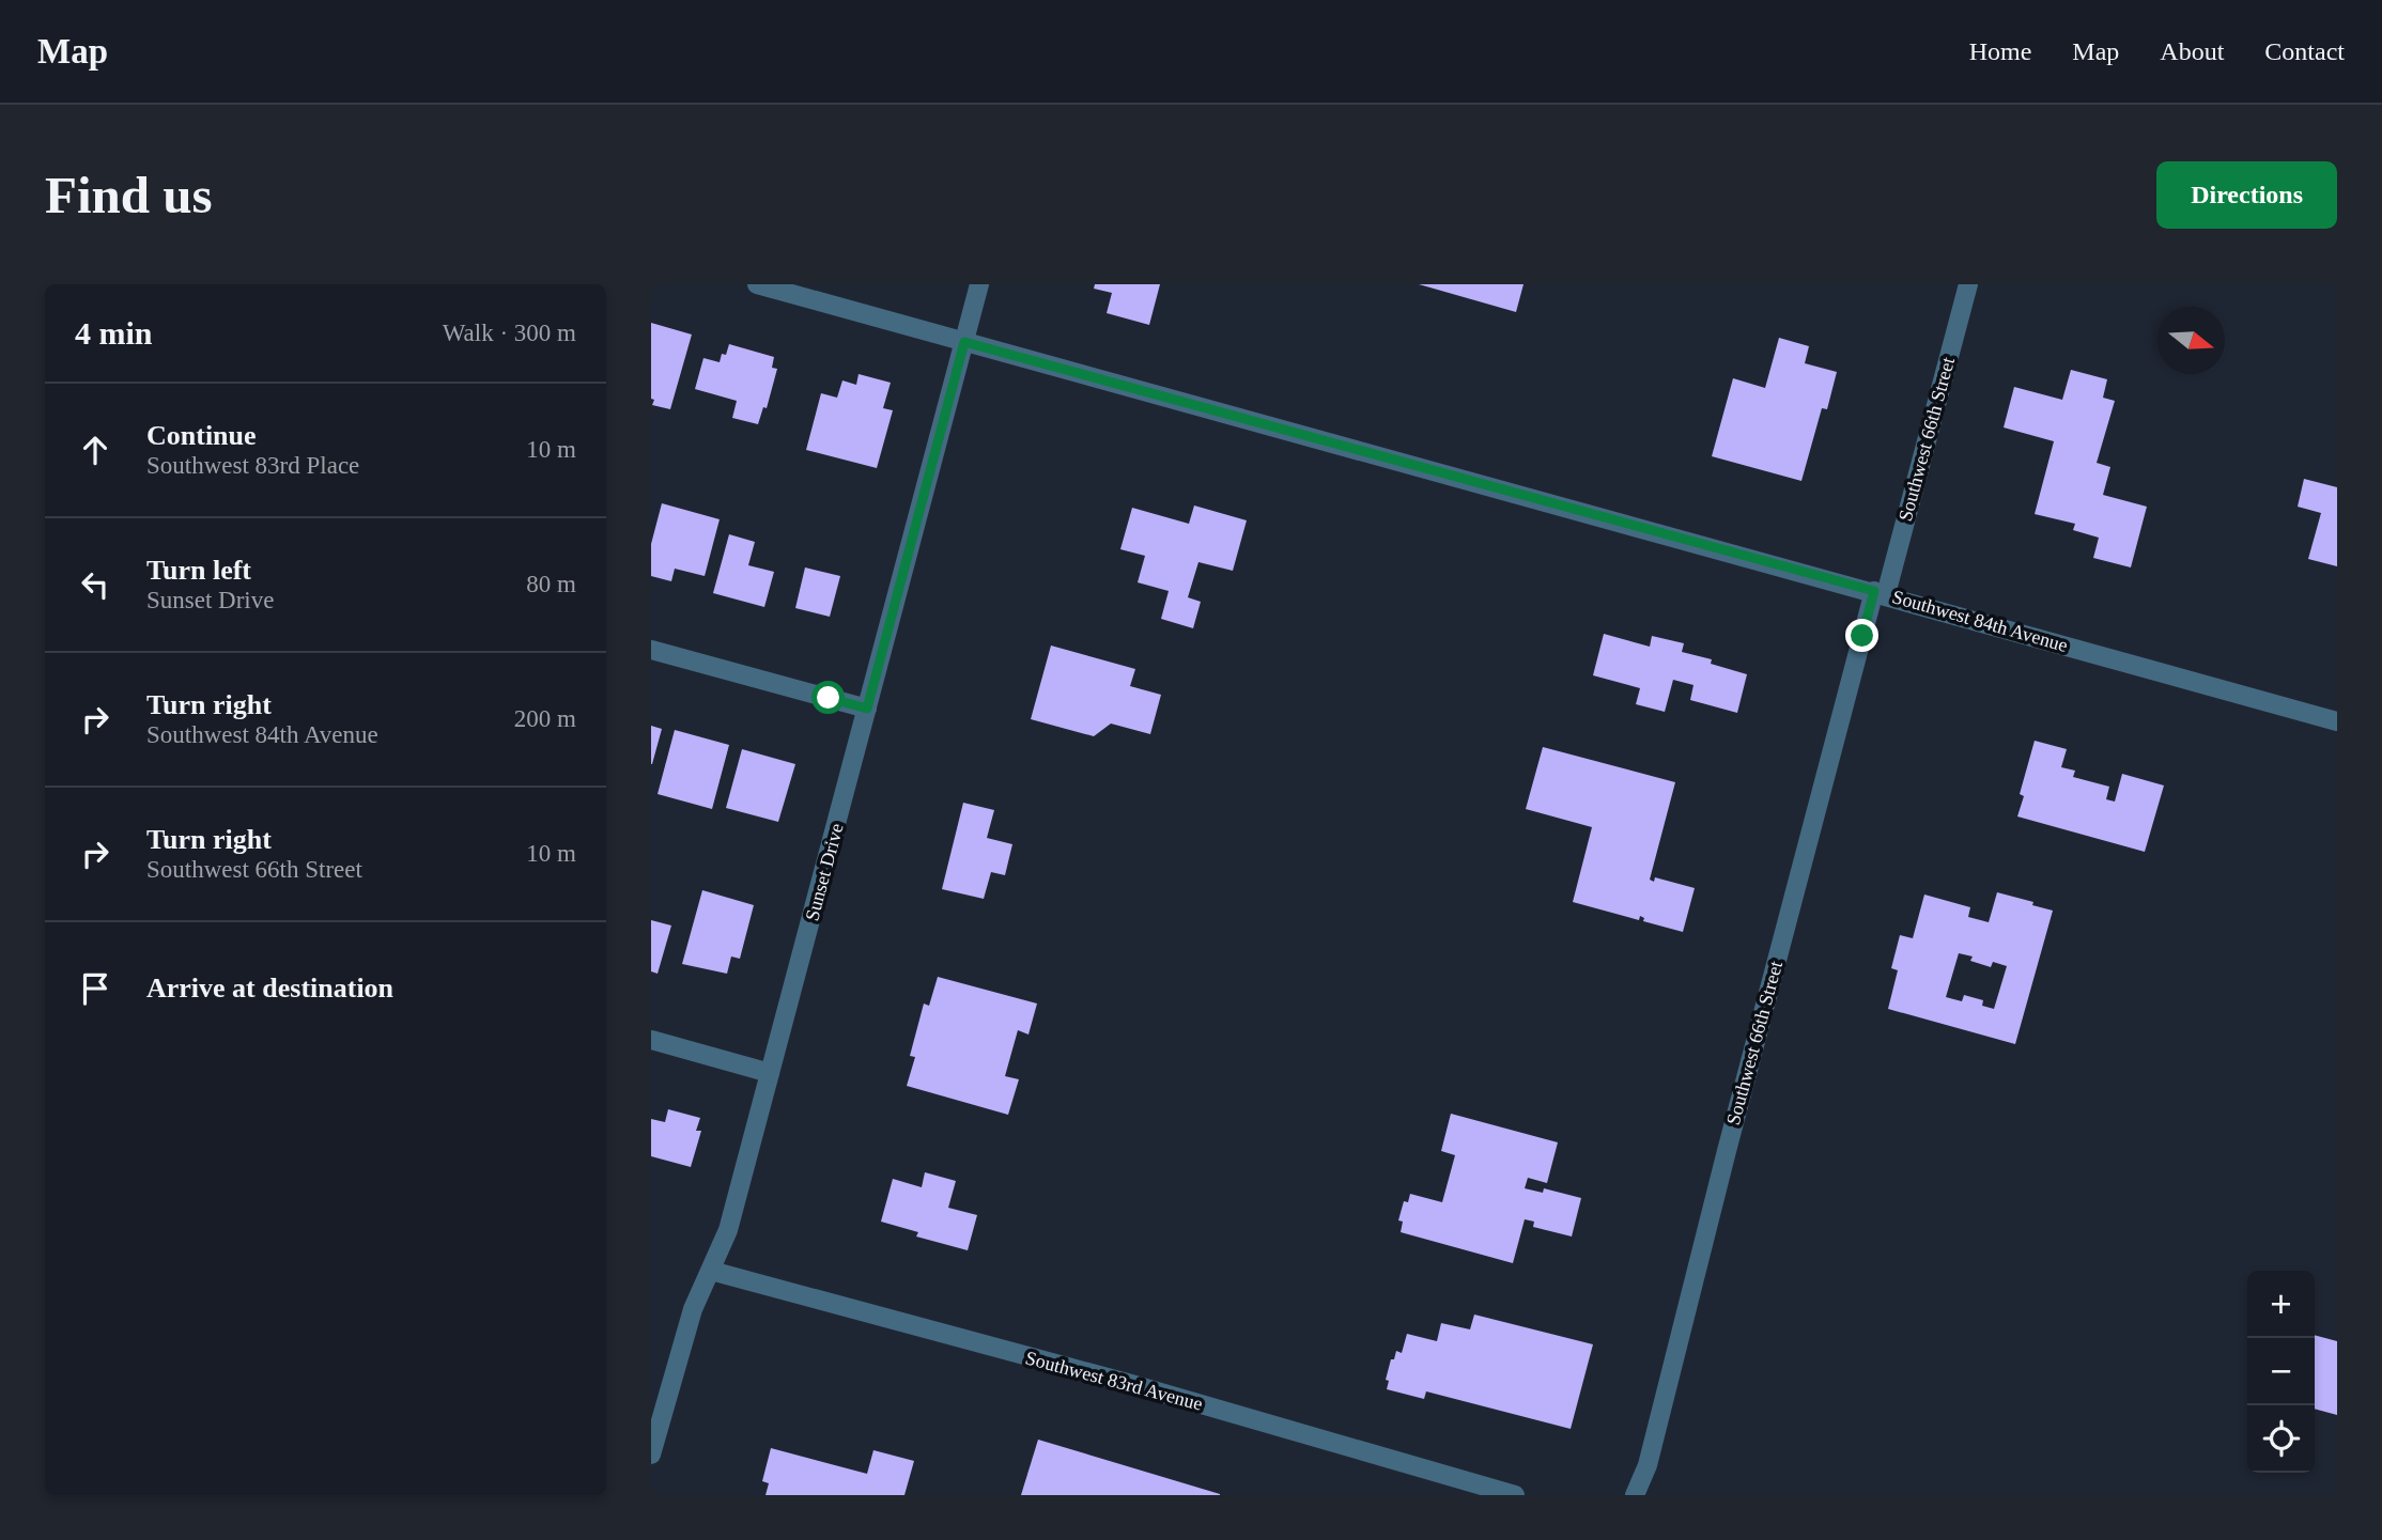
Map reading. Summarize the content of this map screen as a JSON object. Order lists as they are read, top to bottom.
{
  "streets": {
    "street": [
      "Southwest 66th Street",
      "Southwest 84th Avenue",
      "Sunset Drive",
      "Southwest 83rd Avenue"
    ]
  },
  "crossings": [
    ["Southwest 66th Street", "Southwest 84th Avenue"],
    ["Southwest 84th Avenue", "Sunset Drive"],
    ["Sunset Drive", "Southwest 83rd Avenue"]
  ],
  "north": "right",
  "page": {
    "header": "Map",
    "nav": [
      "Home",
      "Map",
      "About",
      "Contact"
    ],
    "buttons": "Directions",
    "title": "Find us",
    "heading": ["4 min", "Walk · 300 m"],
    "list": [
      ["Continue", "Southwest 83rd Place", "10 m"],
      ["Turn left", "Sunset Drive", "80 m"],
      ["Turn right", "Southwest 84th Avenue", "200 m"],
      ["Turn right", "Southwest 66th Street", "10 m"],
      "Arrive at destination"
    ],
    "map_buttons": ["+", "−"]
  }
}
